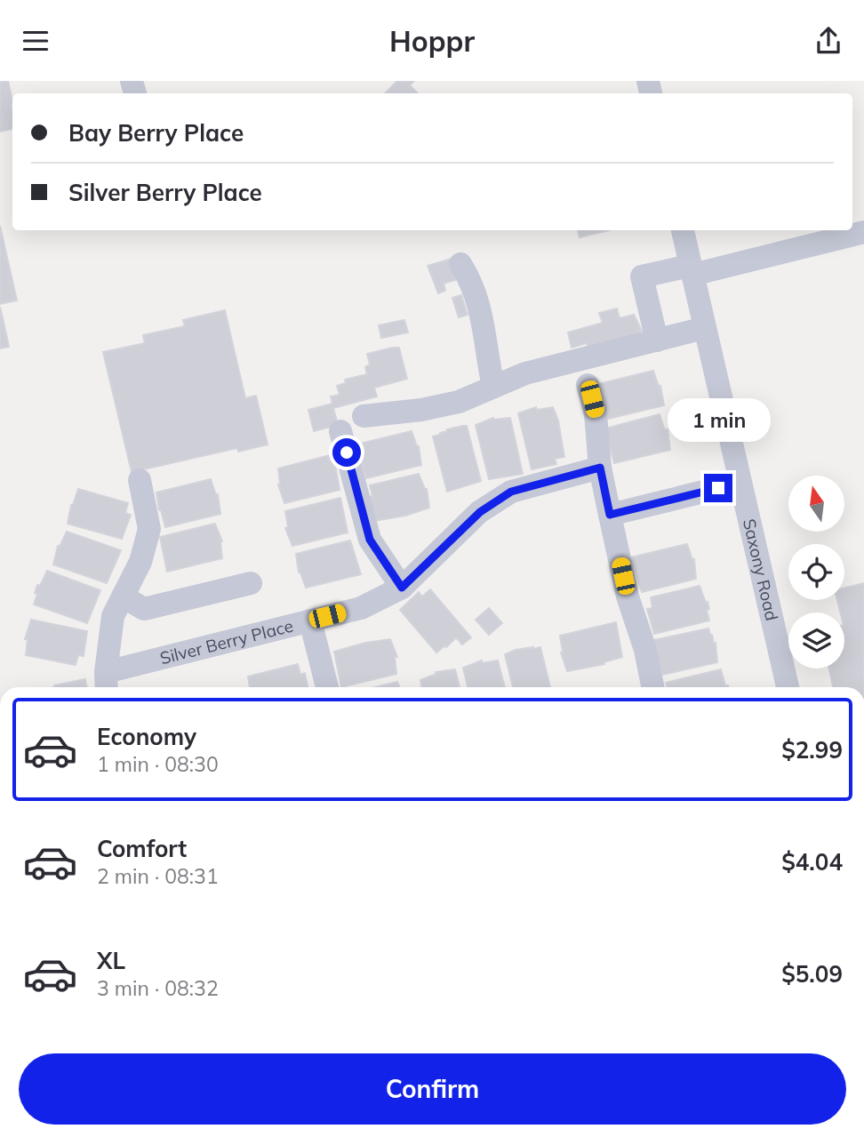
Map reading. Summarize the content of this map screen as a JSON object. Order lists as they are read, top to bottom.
{
  "streets": {
    "street": ["Saxony Road", "Silver Berry Place"]
  },
  "north": "top",
  "page": {
    "header": "Hoppr",
    "banner": ["Bay Berry Place", "Silver Berry Place"],
    "bubble": "1 min",
    "list": [
      {
        "name": "Economy",
        "note": "1 min · 08:30",
        "value": "$2.99"
      },
      {
        "name": "Comfort",
        "note": "2 min · 08:31",
        "value": "$4.04"
      },
      {
        "name": "XL",
        "note": "3 min · 08:32",
        "value": "$5.09"
      }
    ],
    "buttons": "Confirm"
  }
}
